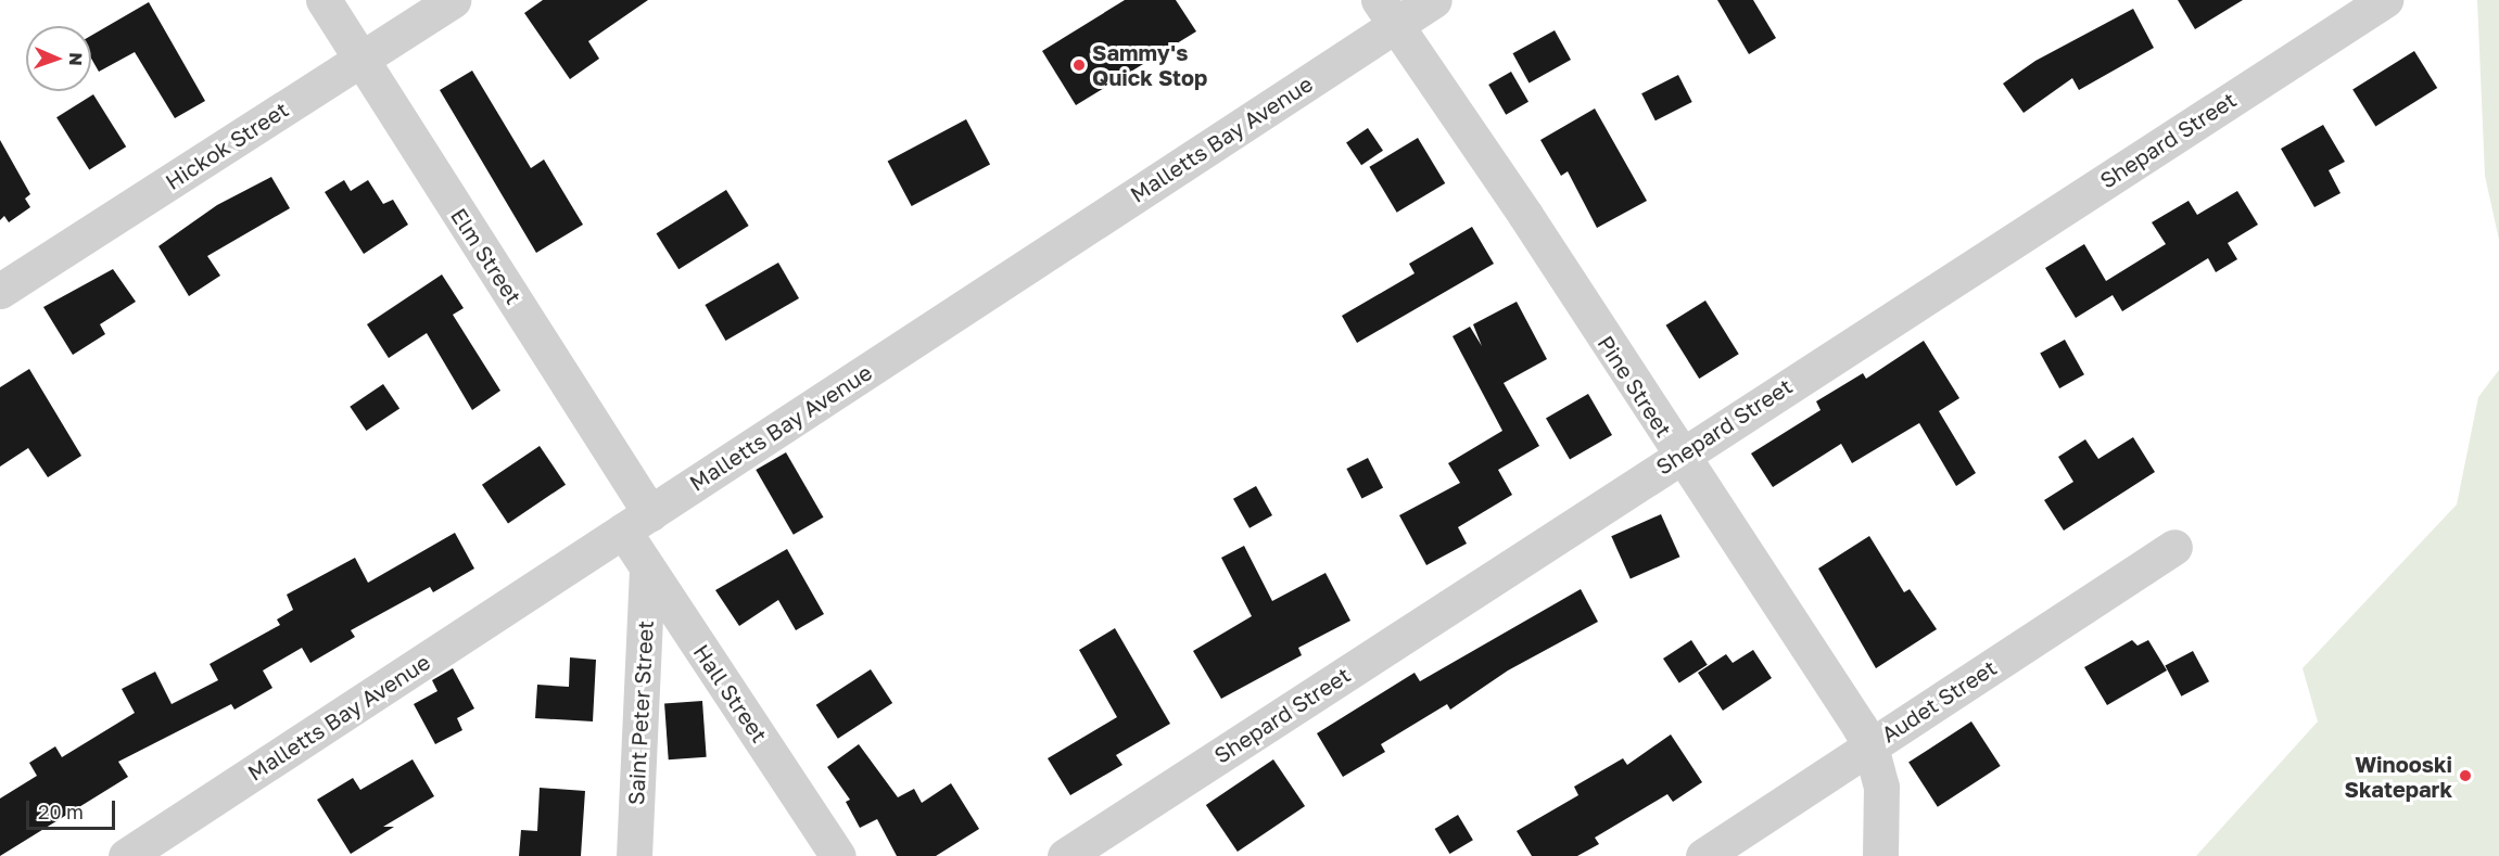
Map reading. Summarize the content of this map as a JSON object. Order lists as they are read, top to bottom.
{
  "streets": {
    "street": [
      "Malletts Bay Avenue",
      "Shepard Street",
      "Hickok Street",
      "Elm Street",
      "Pine Street",
      "Hall Street",
      "Audet Street",
      "Saint Peter Street"
    ]
  },
  "crossings": [
    ["Malletts Bay Avenue", "Elm Street"],
    ["Malletts Bay Avenue", "Pine Street"],
    ["Malletts Bay Avenue", "Hall Street"],
    ["Shepard Street", "Pine Street"],
    ["Hickok Street", "Elm Street"],
    ["Elm Street", "Hall Street"],
    ["Pine Street", "Audet Street"],
    ["Hall Street", "Saint Peter Street"]
  ],
  "places": ["Sammy's Quick Stop", "Winooski Skatepark"],
  "scale_bar": "20 m",
  "north": "right"
}
